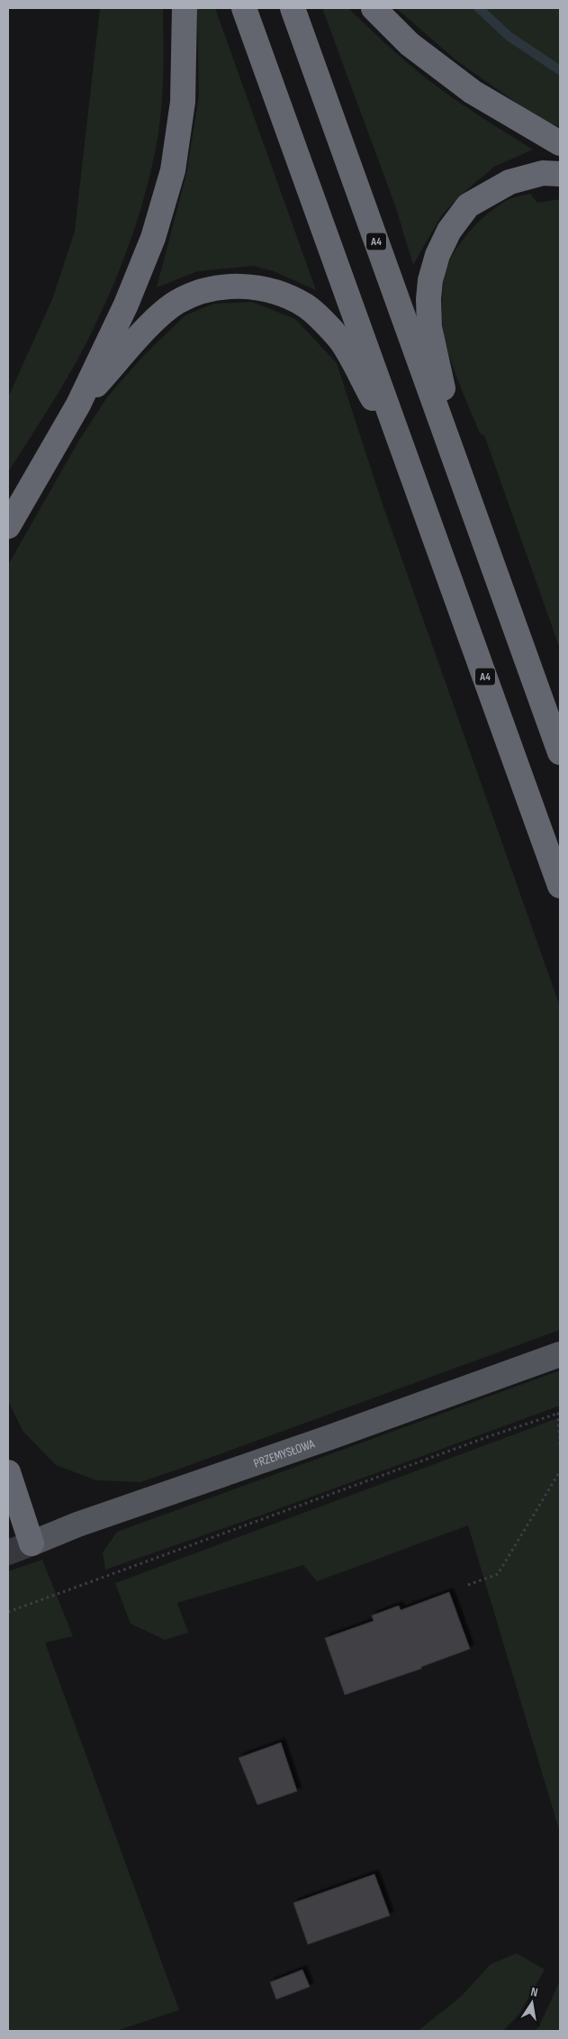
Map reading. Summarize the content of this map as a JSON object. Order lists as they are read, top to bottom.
{
  "streets": {
    "highway": ["A4"],
    "main road": ["PRZEMYSŁOWA"]
  },
  "north": "top"
}
